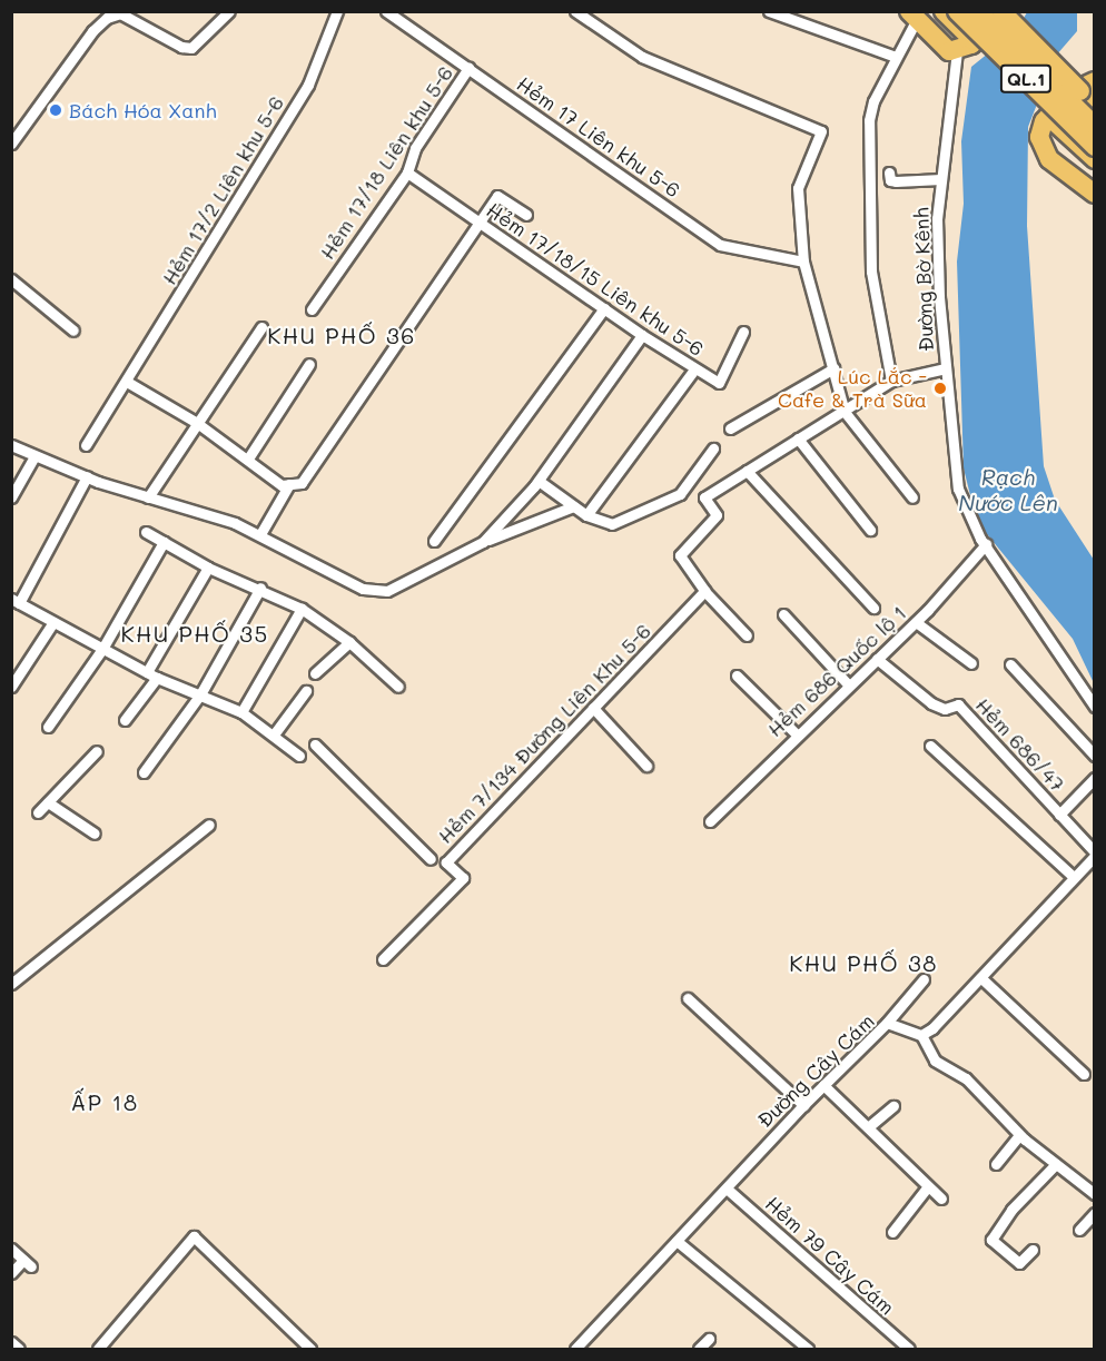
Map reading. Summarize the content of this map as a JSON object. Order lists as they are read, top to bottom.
{
  "streets": {
    "highway": ["QL.1"],
    "street": [
      "Hẻm 17 Liên khu 5-6",
      "Hẻm 17/18 Liên khu 5-6",
      "Hẻm 17/2 Liên khu 5-6",
      "Hẻm 17/18/15 Liên khu 5-6",
      "Đường Bờ Kênh",
      "Hẻm 686 Quốc lộ 1",
      "Hẻm 7/134 Đường Liên Khu 5-6",
      "Hẻm 686/47",
      "Đường Cây Cám",
      "Hẻm 79 Cây Cám"
    ]
  },
  "crossings": [
    ["Hẻm 17 Liên khu 5-6", "Hẻm 17/18 Liên khu 5-6"],
    ["Hẻm 17/18 Liên khu 5-6", "Hẻm 17/18/15 Liên khu 5-6"],
    ["Đường Bờ Kênh", "Hẻm 686 Quốc lộ 1"],
    ["Hẻm 686 Quốc lộ 1", "Hẻm 686/47"],
    ["Đường Cây Cám", "Hẻm 79 Cây Cám"]
  ],
  "districts": [
    "KHU PHỐ 36",
    "KHU PHỐ 35",
    "KHU PHỐ 38",
    "ẤP 18"
  ],
  "water": ["Rạch Nước Lên"],
  "places": ["Bách Hóa Xanh", "Lúc Lắc - Cafe & Trà Sữa"]
}
